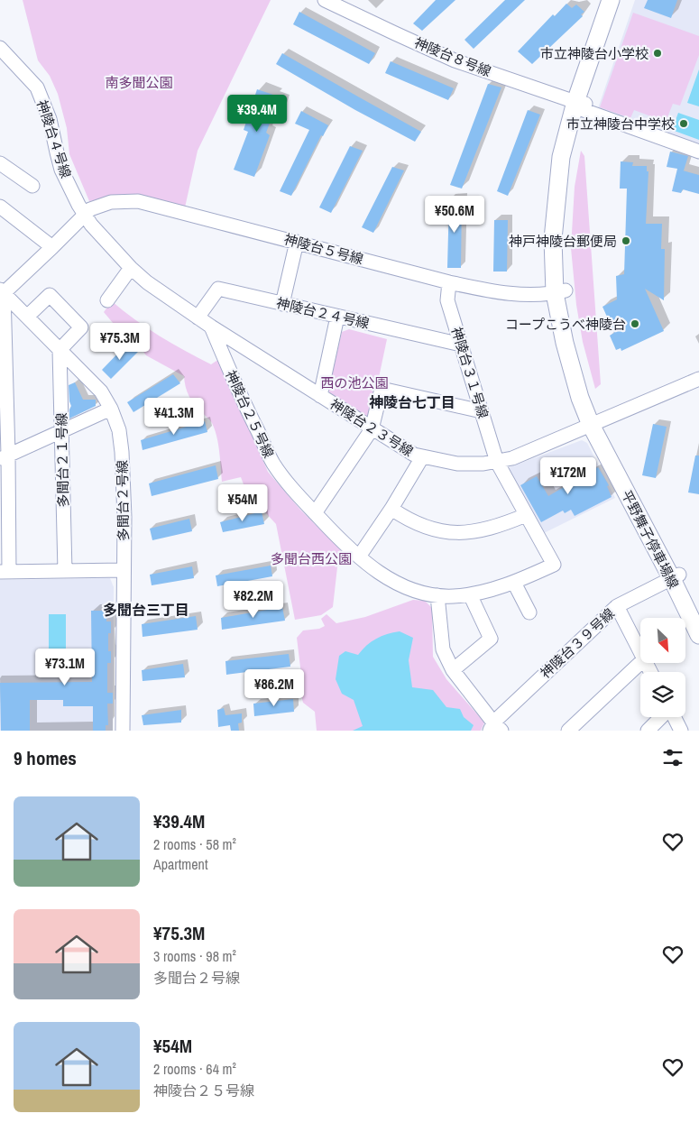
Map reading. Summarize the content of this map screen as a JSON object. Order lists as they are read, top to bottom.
{
  "streets": {
    "main road": ["平野舞子停車場線"],
    "street": [
      "神陵台８号線",
      "神陵台４号線",
      "神陵台５号線",
      "神陵台２４号線",
      "神陵台３１号線",
      "神陵台２５号線",
      "神陵台２３号線",
      "多聞台２１号線",
      "多聞台２号線",
      "神陵台３９号線"
    ]
  },
  "crossings": [
    ["神陵台８号線", "平野舞子停車場線"],
    ["神陵台４号線", "神陵台５号線"],
    ["神陵台４号線", "神陵台２３号線"],
    ["神陵台５号線", "神陵台３１号線"],
    ["神陵台５号線", "神陵台２３号線"],
    ["神陵台５号線", "平野舞子停車場線"],
    ["神陵台２４号線", "神陵台３１号線"],
    ["神陵台２４号線", "神陵台２３号線"],
    ["神陵台３１号線", "神陵台２５号線"],
    ["神陵台３１号線", "神陵台２３号線"],
    ["神陵台２５号線", "神陵台２３号線"],
    ["神陵台２３号線", "平野舞子停車場線"],
    ["多聞台２１号線", "多聞台２号線"],
    ["平野舞子停車場線", "神陵台３９号線"]
  ],
  "districts": ["神陵台七丁目", "多聞台三丁目"],
  "parks": ["南多聞公園", "西の池公園", "多聞台西公園"],
  "places": [
    "市立神陵台小学校",
    "市立神陵台中学校",
    "神戸神陵台郵便局",
    "コープこうべ神陵台"
  ],
  "north": "bottom right",
  "page": {
    "price": [
      "¥39.4M",
      "¥50.6M",
      "¥75.3M",
      "¥41.3M",
      "¥172M",
      "¥54M",
      "¥82.2M",
      "¥73.1M",
      "¥86.2M"
    ],
    "heading": "9 homes",
    "list": [
      {
        "name": "¥39.4M",
        "note": "2 rooms · 58 m² · Apartment"
      },
      {
        "name": "¥75.3M",
        "note": "3 rooms · 98 m² · 多聞台２号線"
      },
      {
        "name": "¥54M",
        "note": "2 rooms · 64 m² · 神陵台２５号線"
      }
    ]
  }
}
